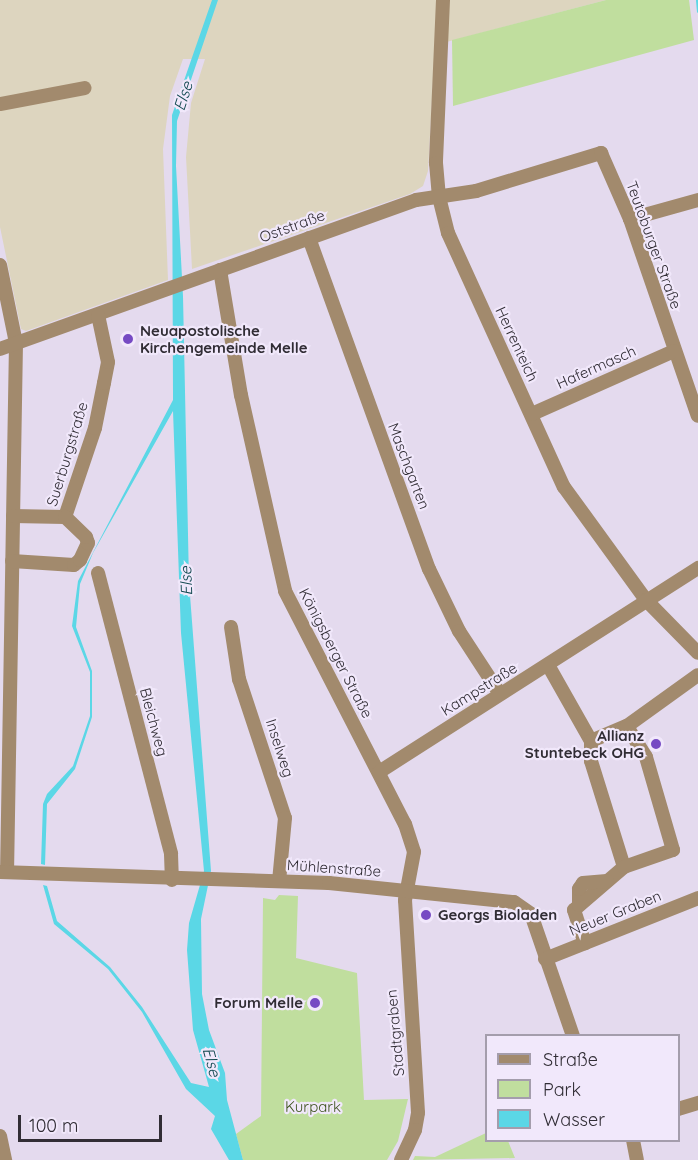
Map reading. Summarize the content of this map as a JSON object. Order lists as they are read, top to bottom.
{
  "streets": {
    "street": [
      "Oststraße",
      "Teutoburger Straße",
      "Herrenteich",
      "Hafermasch",
      "Suerburgstraße",
      "Maschgarten",
      "Königsberger Straße",
      "Kampstraße",
      "Bleichweg",
      "Inselweg",
      "Mühlenstraße",
      "Neuer Graben",
      "Stadtgraben"
    ]
  },
  "crossings": [
    ["Oststraße", "Teutoburger Straße"],
    ["Oststraße", "Herrenteich"],
    ["Oststraße", "Suerburgstraße"],
    ["Oststraße", "Maschgarten"],
    ["Oststraße", "Königsberger Straße"],
    ["Teutoburger Straße", "Hafermasch"],
    ["Herrenteich", "Hafermasch"],
    ["Herrenteich", "Kampstraße"],
    ["Maschgarten", "Kampstraße"],
    ["Königsberger Straße", "Kampstraße"],
    ["Königsberger Straße", "Mühlenstraße"],
    ["Königsberger Straße", "Stadtgraben"],
    ["Bleichweg", "Mühlenstraße"],
    ["Inselweg", "Mühlenstraße"],
    ["Mühlenstraße", "Neuer Graben"],
    ["Mühlenstraße", "Stadtgraben"]
  ],
  "water": ["Else"],
  "parks": ["Kurpark"],
  "places": [
    "Neuapostolische Kirchengemeinde Melle",
    "Allianz Stuntebeck OHG",
    "Georgs Bioladen",
    "Forum Melle"
  ],
  "legend": ["Straße", "Park", "Wasser"],
  "scale_bar": "100 m"
}
